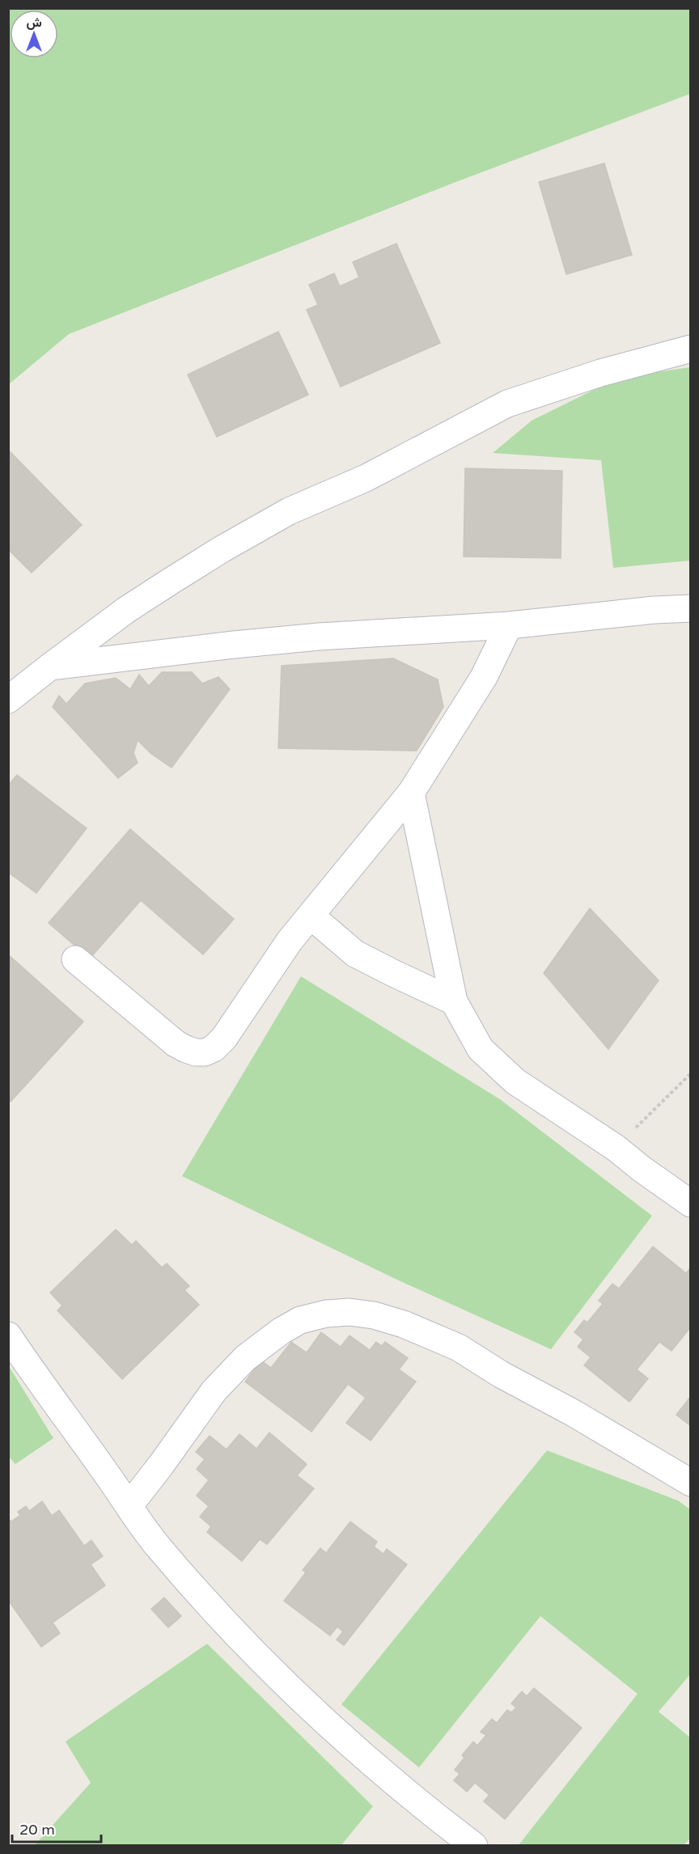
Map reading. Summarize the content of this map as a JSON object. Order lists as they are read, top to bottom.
{
  "scale_bar": "20 m",
  "north": "top"
}
